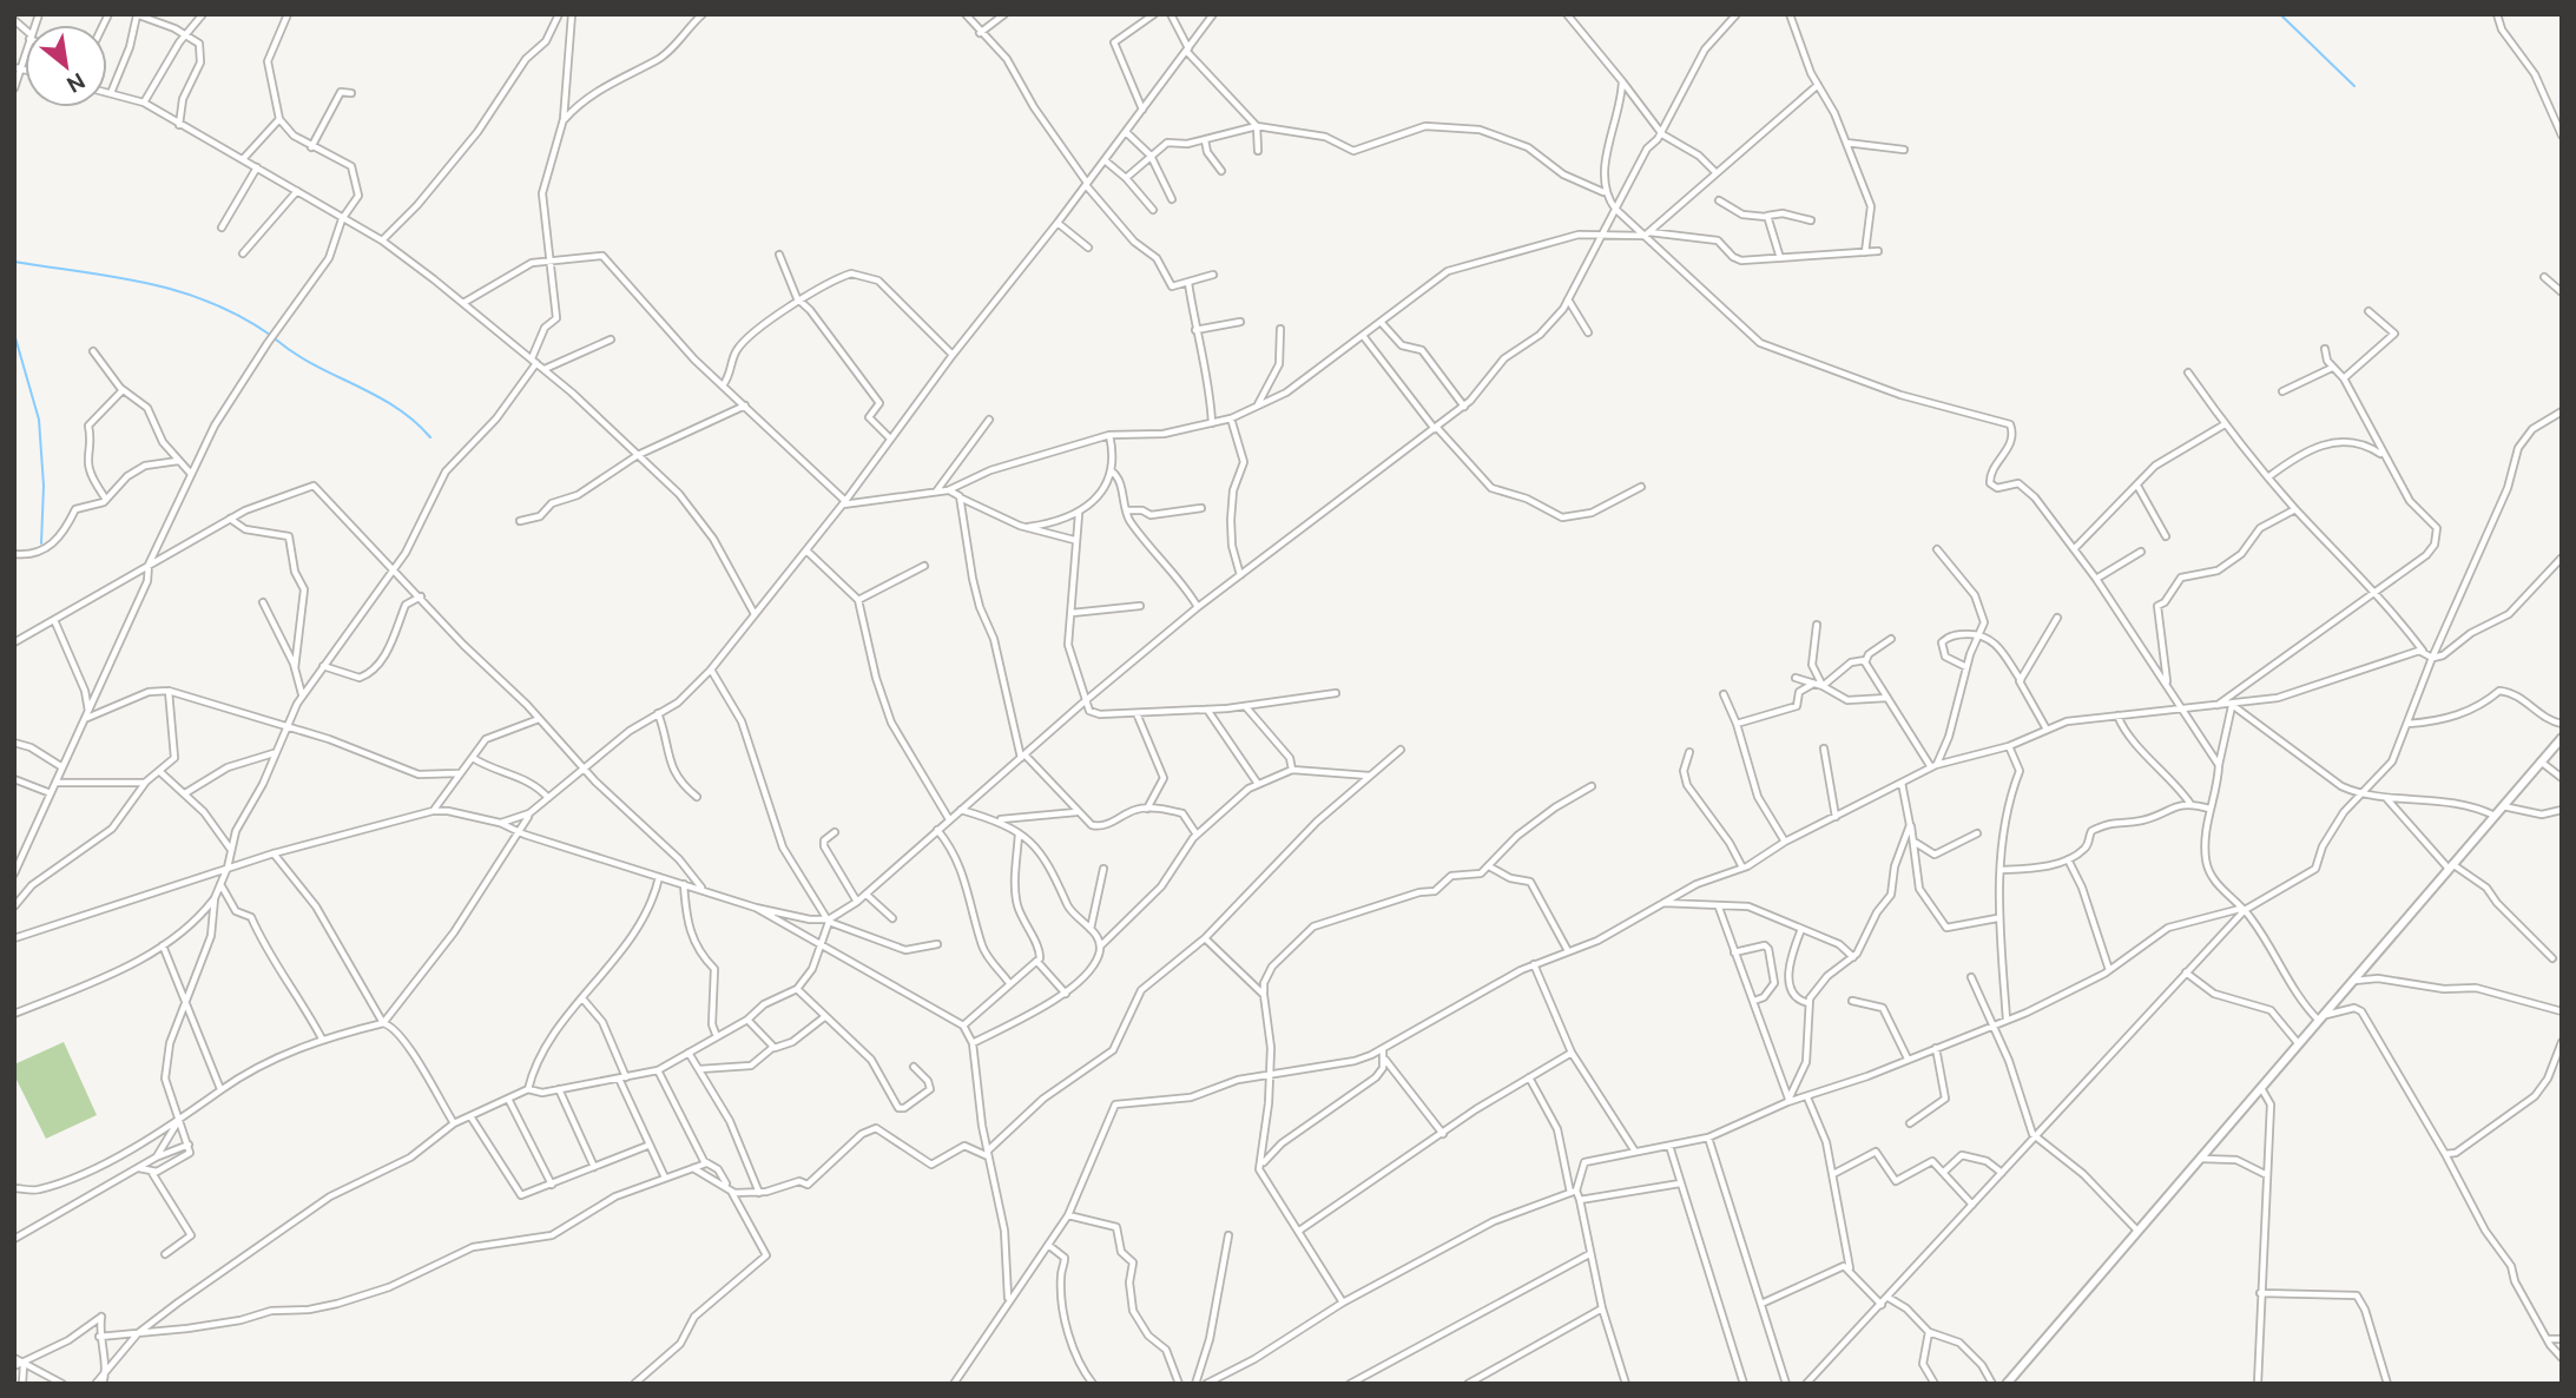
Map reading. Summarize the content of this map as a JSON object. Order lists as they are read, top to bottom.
{
  "north": "bottom right"
}
